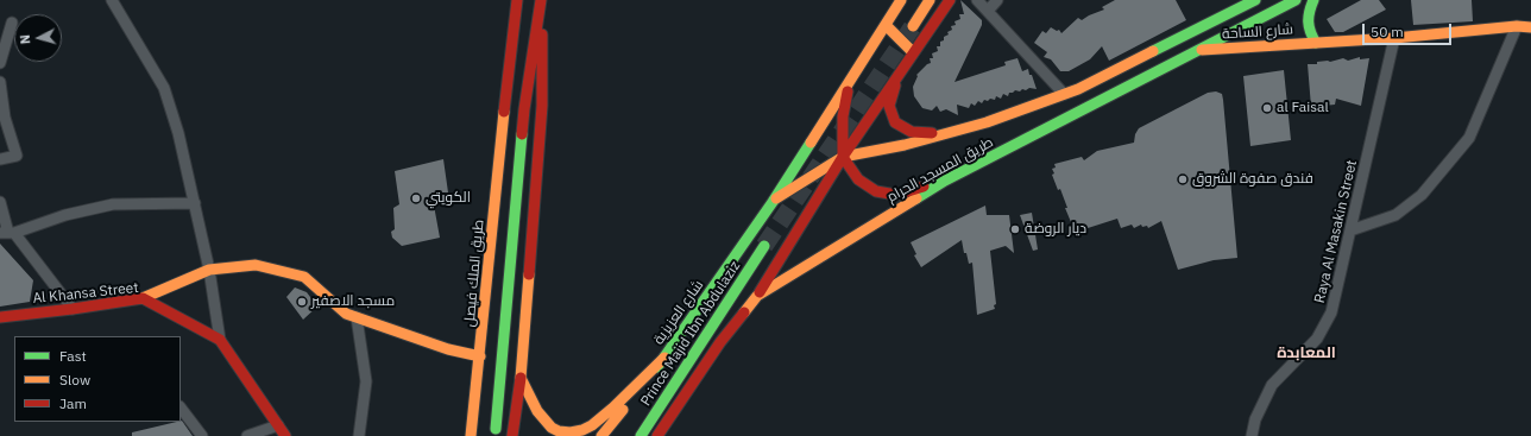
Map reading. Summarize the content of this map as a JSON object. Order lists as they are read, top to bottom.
{
  "streets": {
    "main road": [
      "شارع الساحة",
      "طريق المسجد الحرام",
      "طريق الملك فيصل",
      "Al Khansa Street",
      "شارع العزيزية",
      "Prince Majid Ibn Abdulaziz"
    ],
    "street": ["Raya Al Masakin Street"]
  },
  "crossings": [
    ["شارع الساحة", "طريق المسجد الحرام"],
    ["شارع الساحة", "Raya Al Masakin Street"],
    ["طريق المسجد الحرام", "شارع العزيزية"]
  ],
  "districts": ["المعابدة"],
  "places": [
    "al Faisal",
    "فندق صفوة الشروق",
    "الكويتي",
    "ديار الروضة",
    "مسجد الاصفير"
  ],
  "legend": ["Fast", "Slow", "Jam"],
  "scale_bar": "50 m",
  "north": "left"
}
